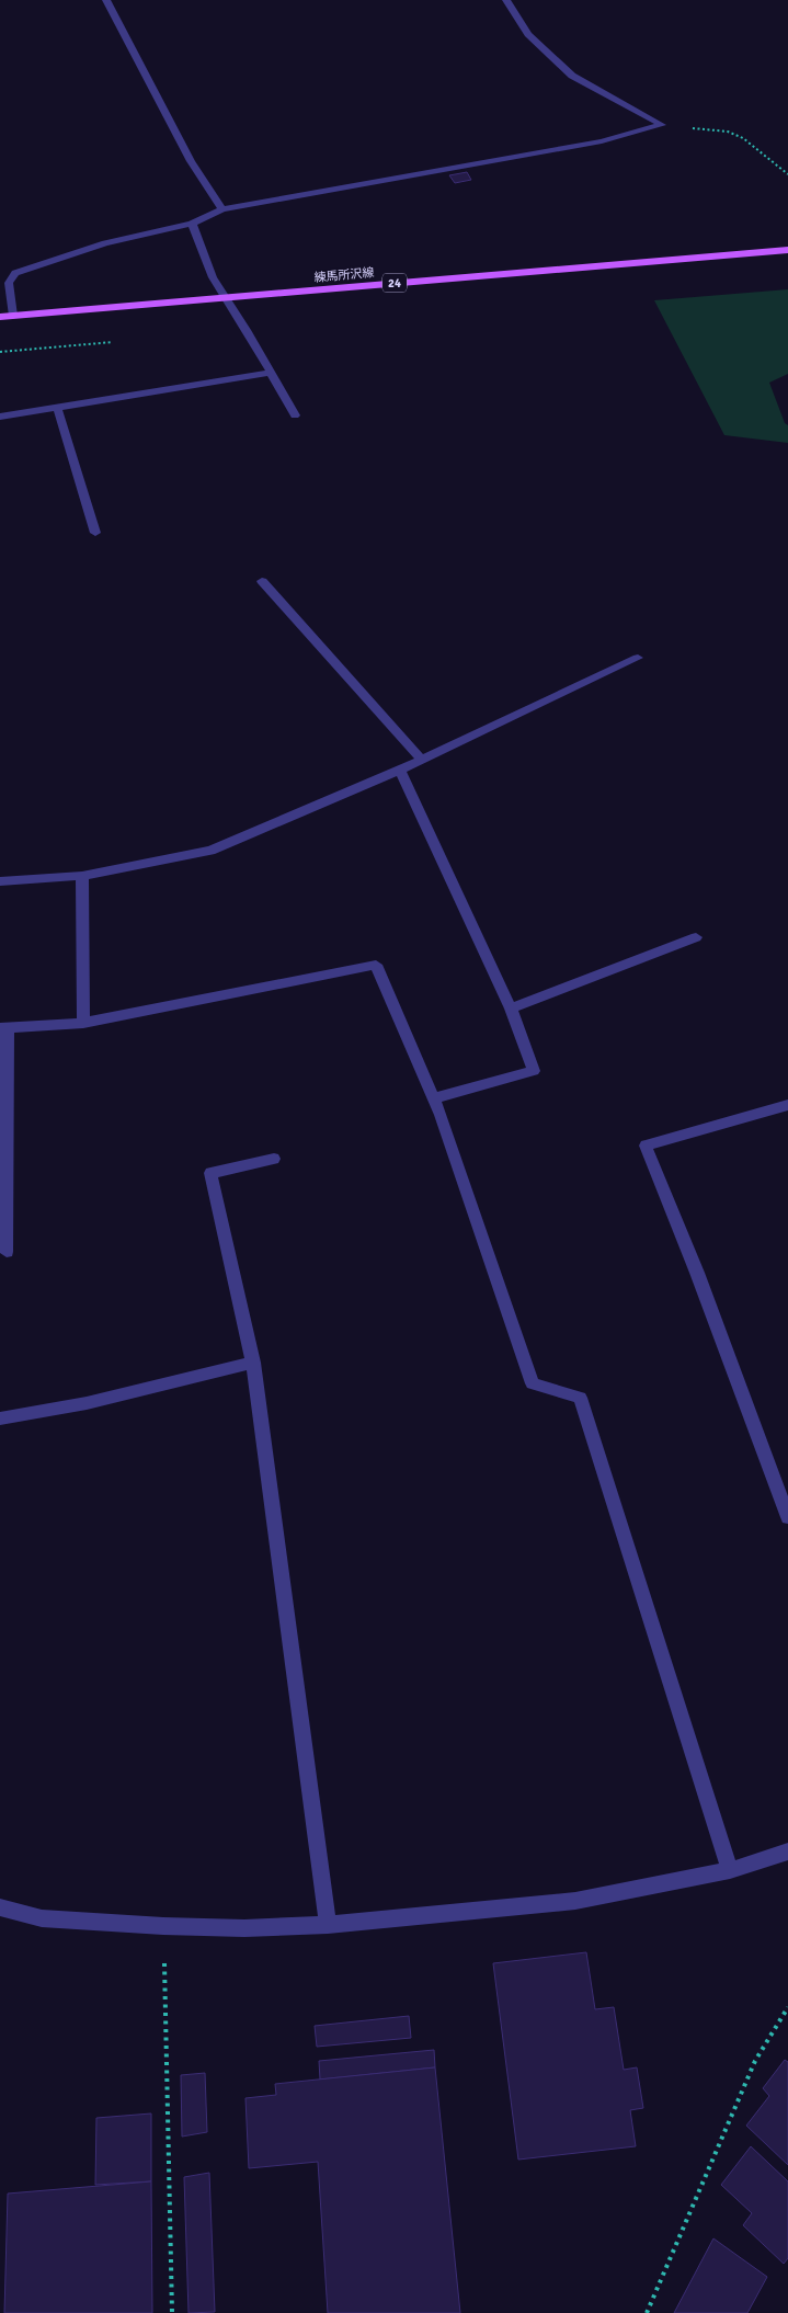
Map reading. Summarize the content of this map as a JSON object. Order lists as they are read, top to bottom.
{
  "streets": {
    "main road": ["練馬所沢線", "24"]
  }
}
